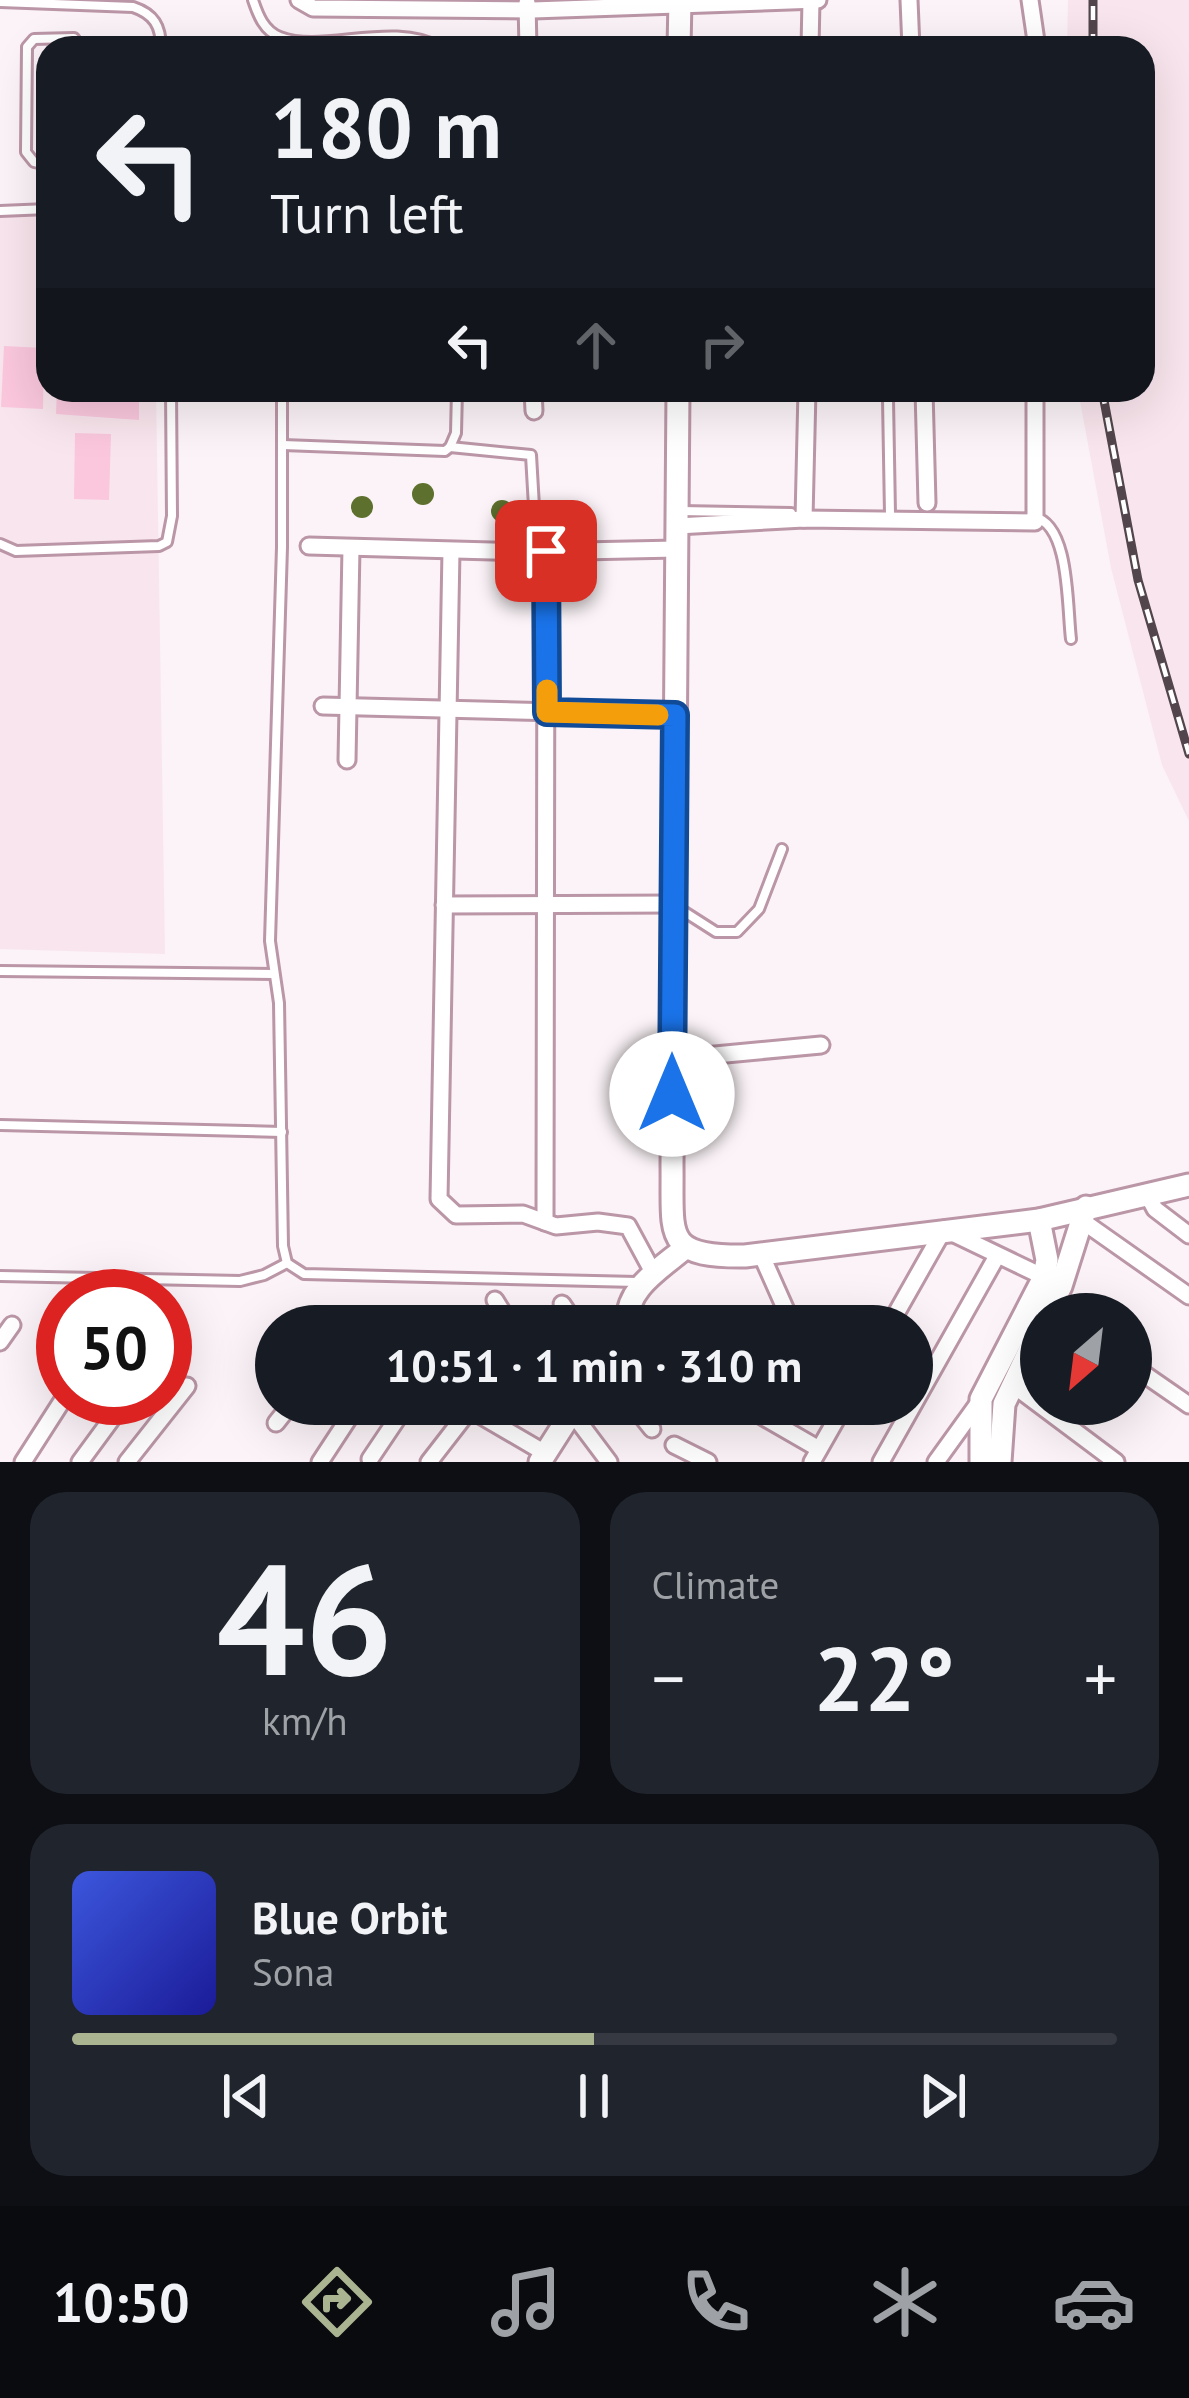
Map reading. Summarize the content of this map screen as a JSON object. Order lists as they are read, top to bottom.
{
  "north": "bottom left",
  "page": {
    "turn": ["180 m", "Turn left"],
    "limit": "50",
    "trip": "10:51 · 1 min · 310 m",
    "tile": [
      ["46", "km/h"],
      "Climate"
    ],
    "heat": ["−", "22°", "+"],
    "song": ["Blue Orbit", "Sona"],
    "tabs": "10:50"
  }
}
